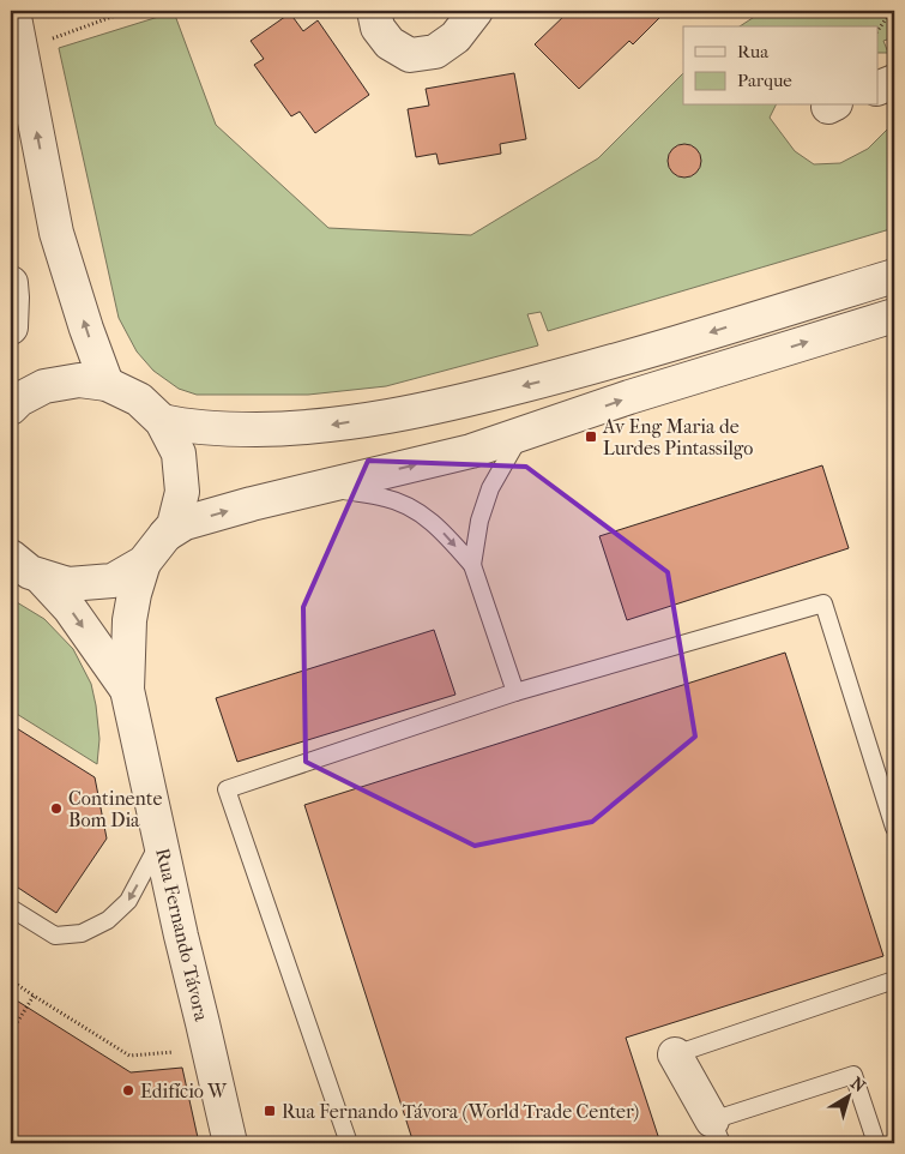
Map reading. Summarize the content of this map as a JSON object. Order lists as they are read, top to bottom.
{
  "streets": {
    "street": ["Rua Fernando Távora"]
  },
  "places": {
    "transit": ["Av Eng Maria de Lurdes Pintassilgo", "Rua Fernando Távora (World Trade Center)"],
    "other": ["Continente Bom Dia", "Edifício W"]
  },
  "legend": ["Rua", "Parque"],
  "north": "top right"
}
